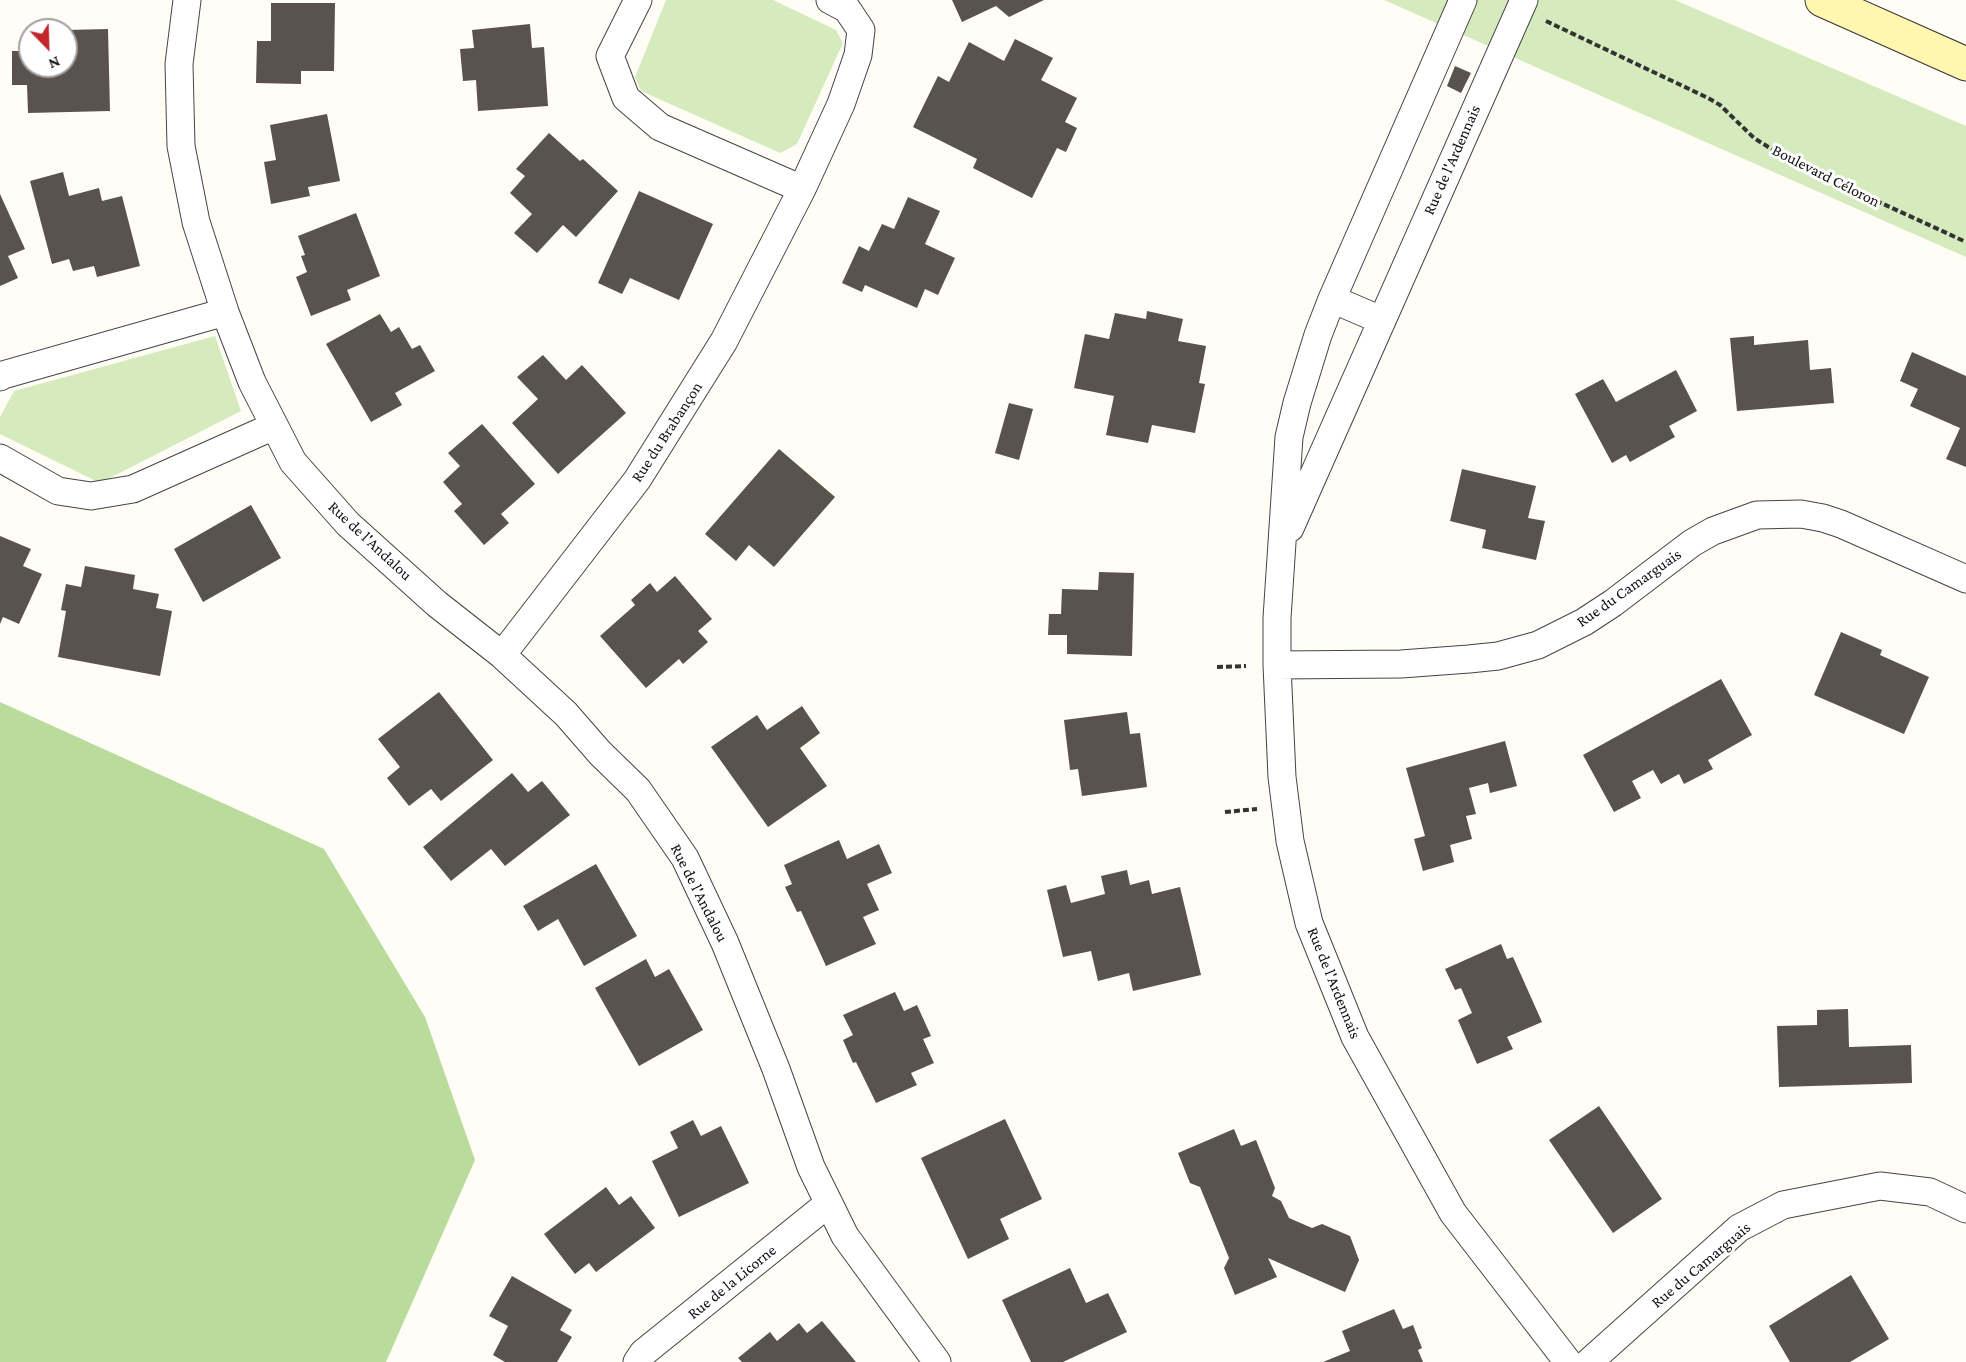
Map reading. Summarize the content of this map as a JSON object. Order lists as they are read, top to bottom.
{
  "streets": {
    "street": [
      "Rue de l'Ardennais",
      "Rue du Brabançon",
      "Rue de l'Andalou",
      "Rue du Camarguais",
      "Rue de la Licorne"
    ],
    "path": ["Boulevard Céloron"]
  },
  "crossings": [
    ["Rue de l'Ardennais", "Rue du Camarguais"],
    ["Rue du Brabançon", "Rue de l'Andalou"],
    ["Rue de l'Andalou", "Rue de la Licorne"]
  ],
  "north": "bottom right"
}
